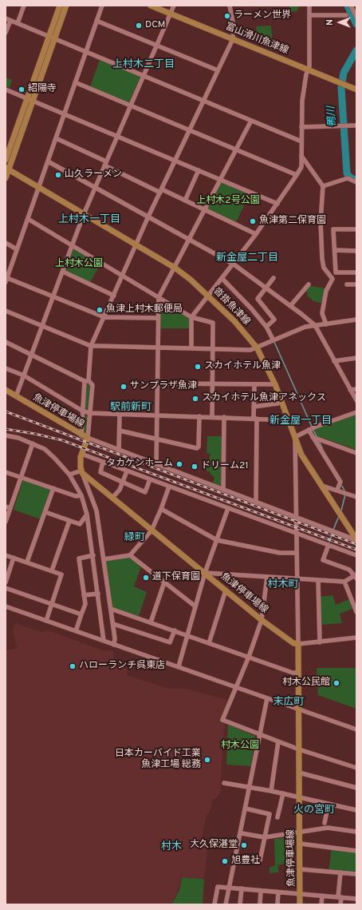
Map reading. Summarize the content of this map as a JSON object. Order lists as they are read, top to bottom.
{
  "streets": {
    "main road": ["富山滑川魚津線", "沓掛魚津線", "魚津停車場線"]
  },
  "districts": [
    "上村木二丁目",
    "上村木一丁目",
    "新金屋二丁目",
    "駅前新町",
    "新金屋一丁目",
    "緑町",
    "村木町",
    "末広町",
    "火の宮町",
    "村木"
  ],
  "water": ["鴨川"],
  "parks": ["上村木2号公園", "上村木公園", "村木公園"],
  "places": [
    "ラーメン世界",
    "DCM",
    "紹陽寺",
    "山久ラーメン",
    "魚津第二保育園",
    "魚津上村木郵便局",
    "スカイホテル魚津",
    "サンプラザ魚津",
    "スカイホテル魚津アネックス",
    "タカケンホーム",
    "ドリーム21",
    "道下保育園",
    "ハローランチ呉東店",
    "村木公民館",
    "日本カーバイド工業 魚津工場 総務",
    "大久保湛堂",
    "旭豊社"
  ],
  "north": "left"
}
